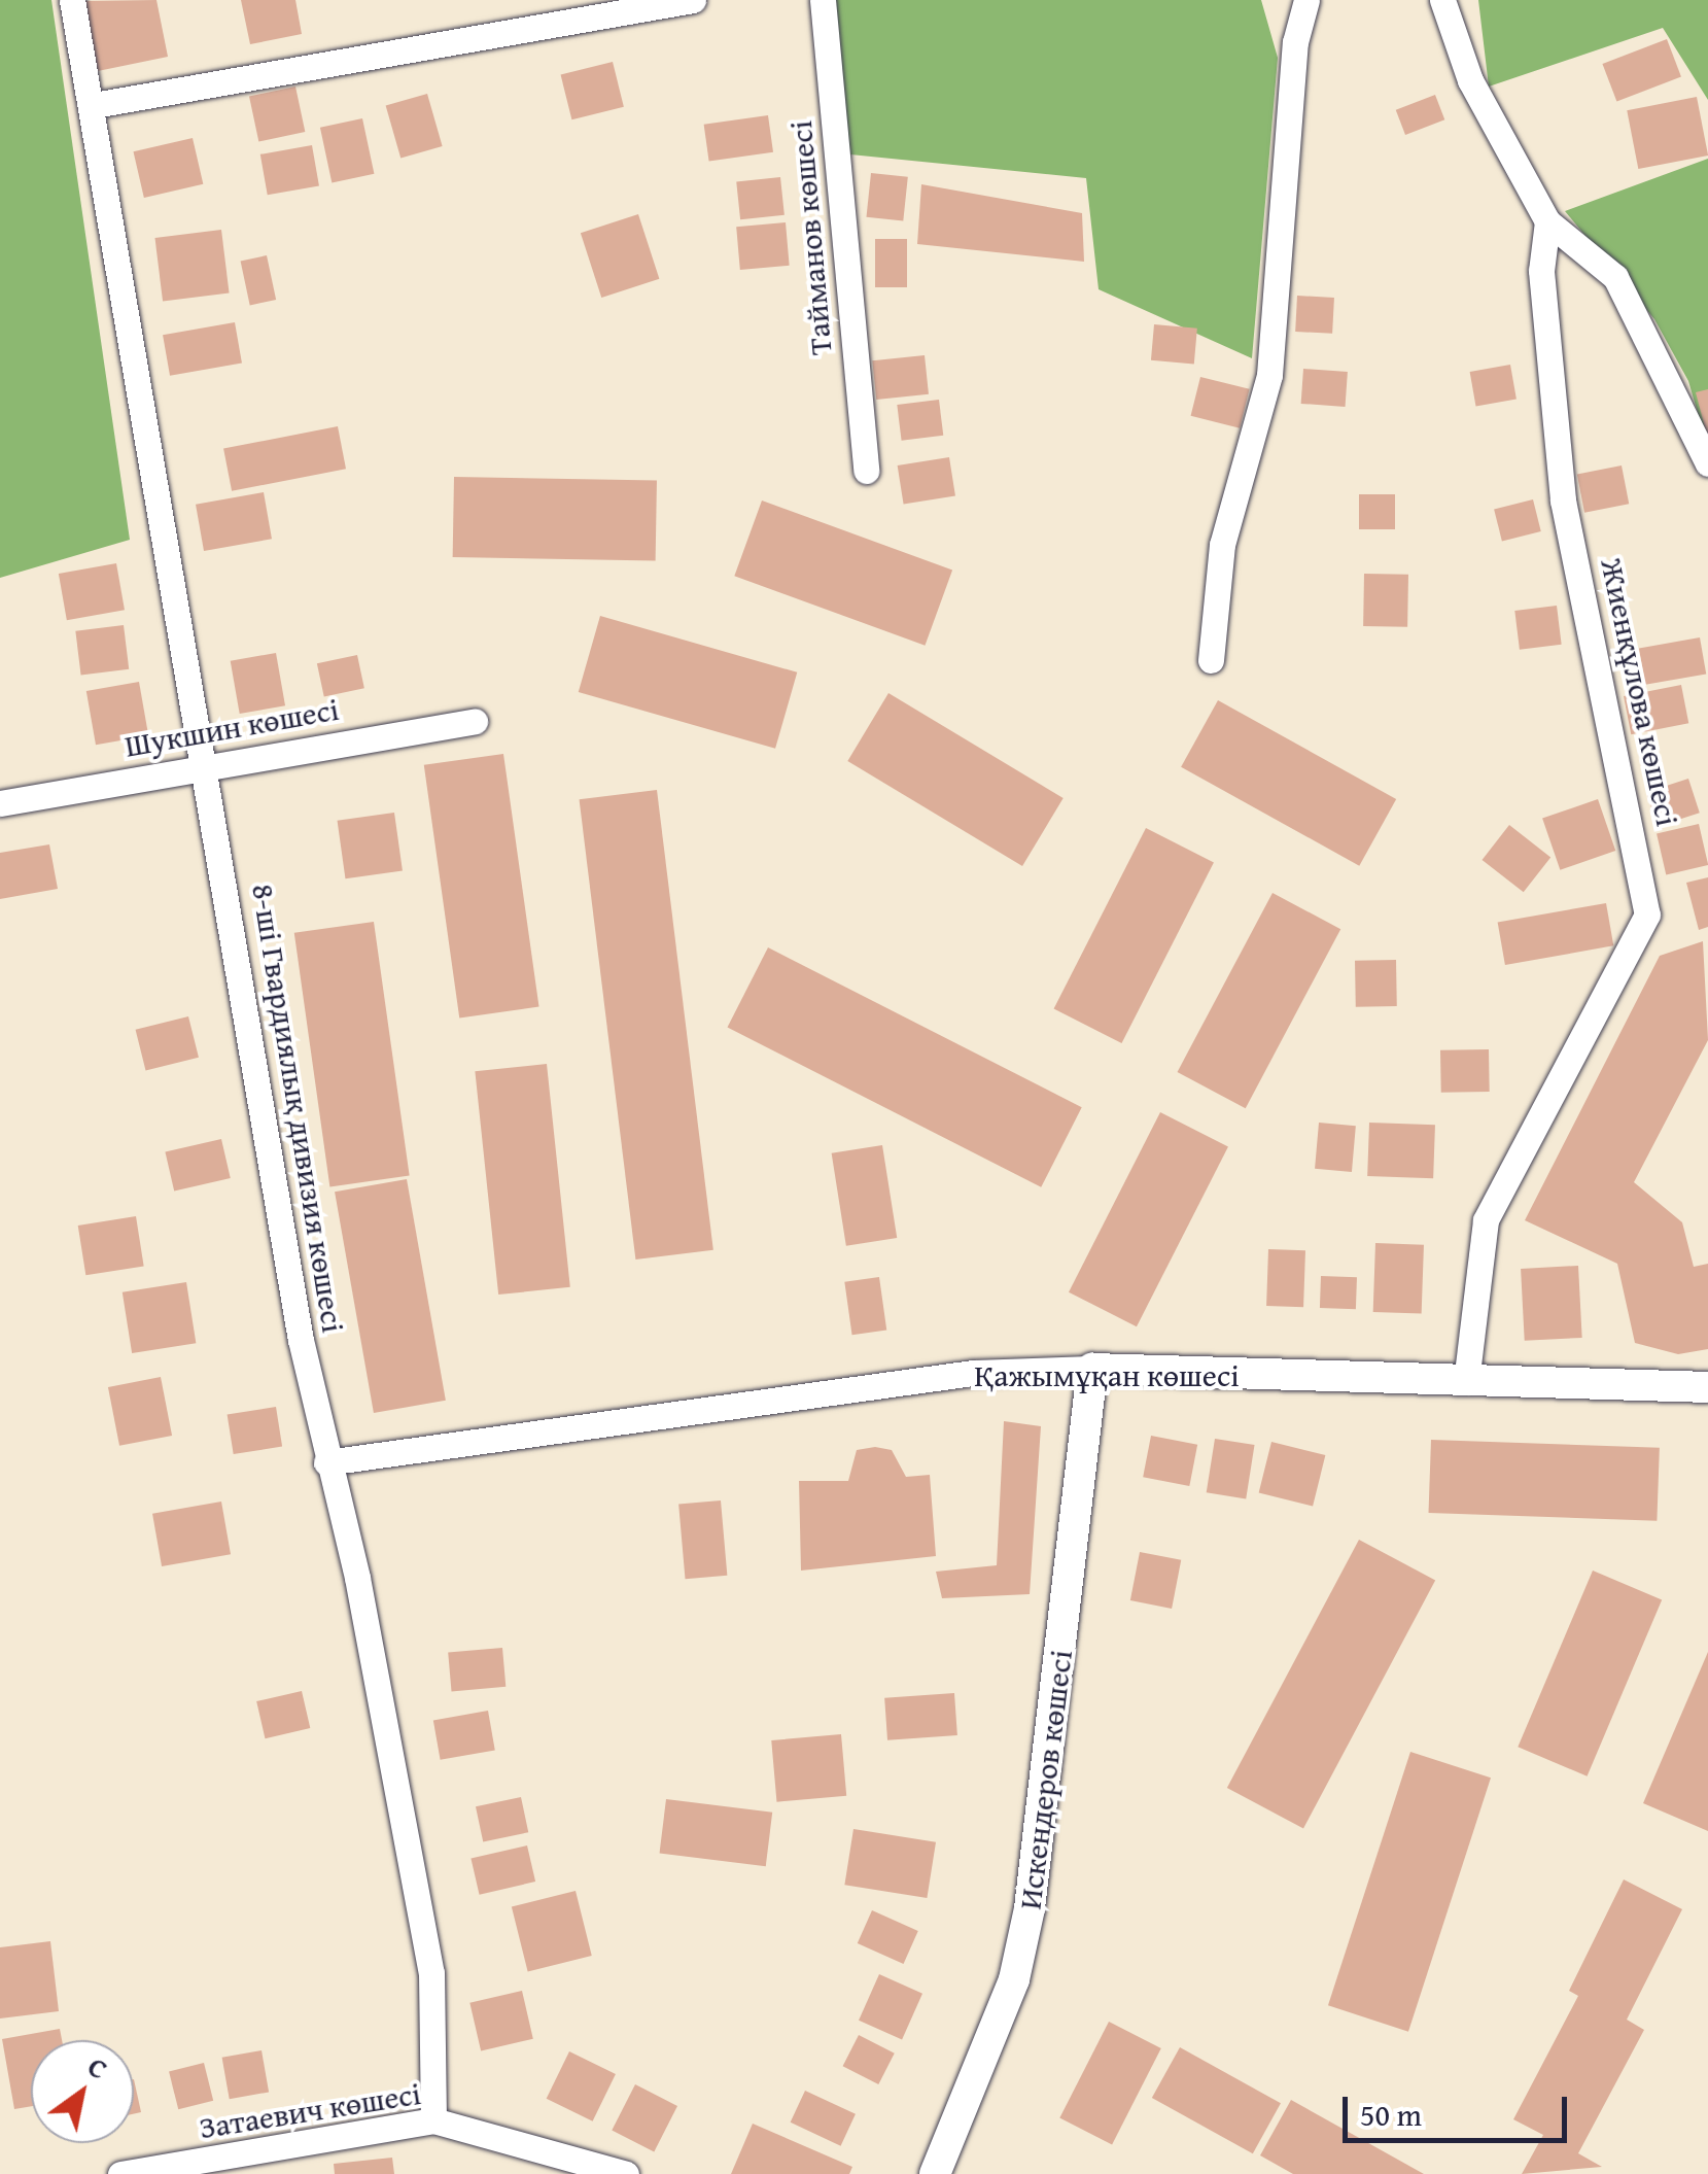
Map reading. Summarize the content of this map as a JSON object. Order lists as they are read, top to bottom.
{
  "streets": {
    "street": [
      "Тайманов көшесі",
      "Жиенқұлова көшесі",
      "Шукшин көшесі",
      "8-ші Гвардиялық дивизия көшесі",
      "Қажымұқан көшесі",
      "Искендеров көшесі",
      "Затаевич көшесі"
    ]
  },
  "crossings": [
    ["Жиенқұлова көшесі", "Қажымұқан көшесі"],
    ["Шукшин көшесі", "8-ші Гвардиялық дивизия көшесі"],
    ["8-ші Гвардиялық дивизия көшесі", "Қажымұқан көшесі"],
    ["8-ші Гвардиялық дивизия көшесі", "Затаевич көшесі"],
    ["Қажымұқан көшесі", "Искендеров көшесі"]
  ],
  "scale_bar": "50 m",
  "north": "top right"
}
